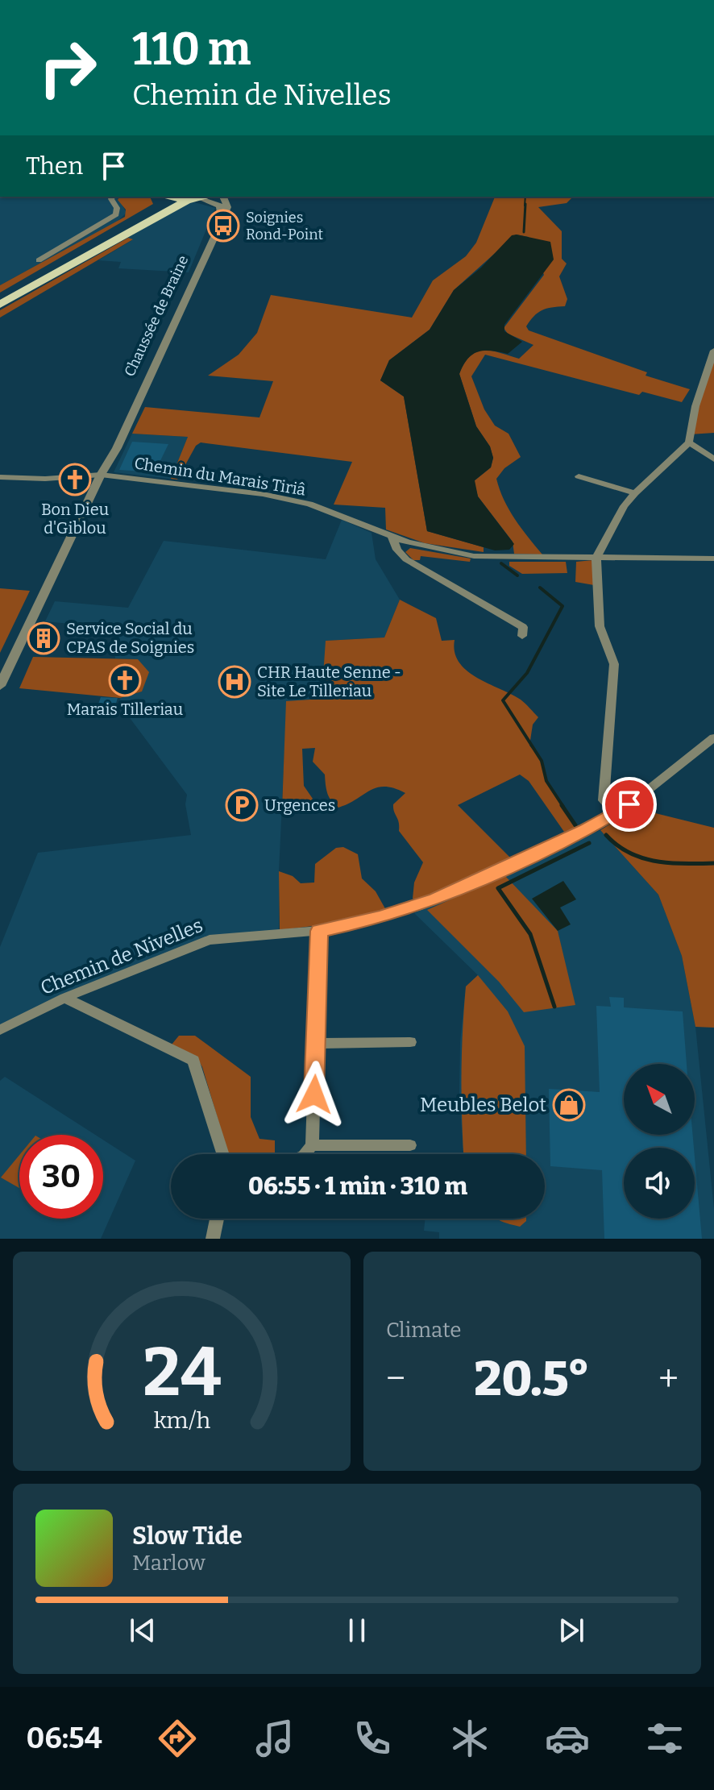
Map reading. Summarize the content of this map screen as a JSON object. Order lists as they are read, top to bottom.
{
  "streets": {
    "street": ["Chaussée de Braine", "Chemin du Marais Tiriâ", "Chemin de Nivelles"]
  },
  "crossings": [
    ["Chaussée de Braine", "Chemin du Marais Tiriâ"]
  ],
  "places": {
    "bus stop": ["Soignies Rond-Point"],
    "church": ["Bon Dieu d'Giblou", "Marais Tilleriau"],
    "building": ["Service Social du CPAS de Soignies"],
    "hospital": ["CHR Haute Senne - Site Le Tilleriau"],
    "parking": ["Urgences"],
    "shop": ["Meubles Belot"]
  },
  "north": "top left",
  "page": {
    "turn": ["110 m", "Chemin de Nivelles"],
    "then": "Then",
    "limit": "30",
    "trip": "06:55 · 1 min · 310 m",
    "tile": "Climate",
    "heat": ["−", "20.5°", "+"],
    "song": ["Slow Tide", "Marlow"],
    "tabs": "06:54",
    "gauge": ["24", "km/h"]
  }
}
